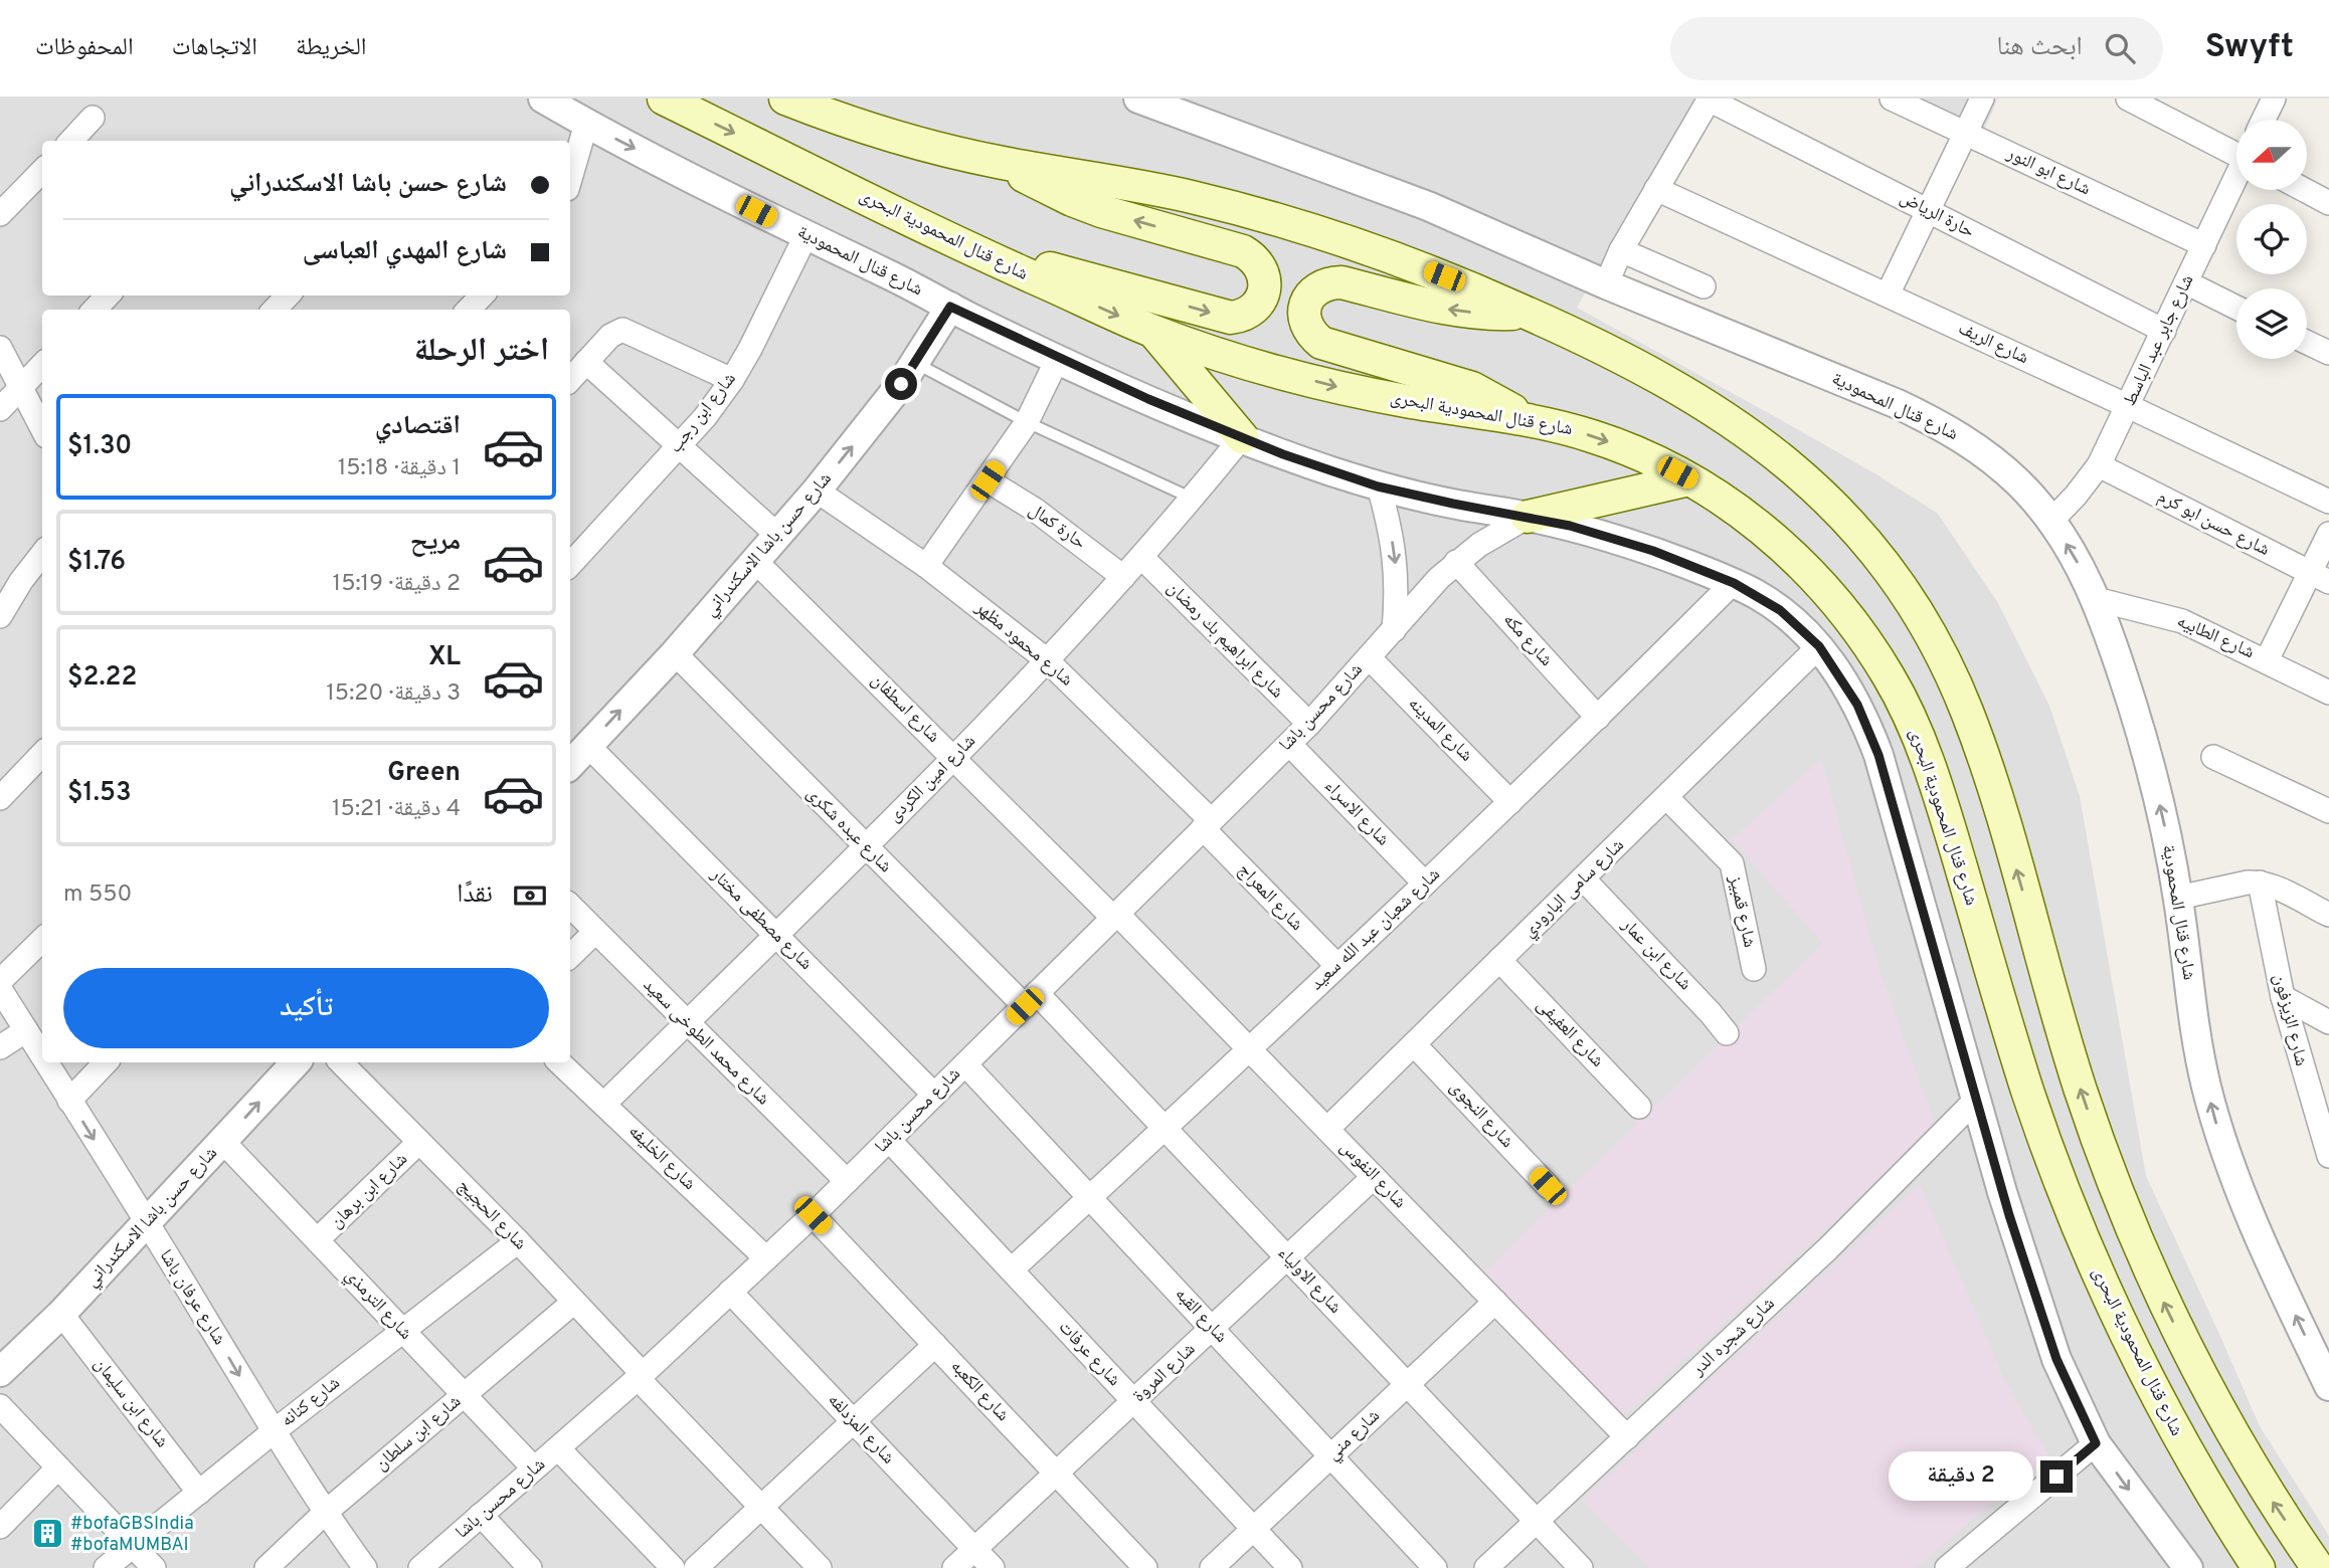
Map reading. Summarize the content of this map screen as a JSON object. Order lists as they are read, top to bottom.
{
  "streets": {
    "main road": ["شارع قنال المحمودية البحرى"],
    "street": [
      "شارع ابو النور",
      "حارة الرياض",
      "شارع قنال المحمودية",
      "شارع جابر عبد الباسط",
      "شارع الريف",
      "شارع ابن رجب",
      "شارع حسن ابو كرم",
      "حارة كمال",
      "شارع حسن باشا الاسكندراني",
      "شارع الطابيه",
      "شارع ابراهيم بك رمضان",
      "شارع مكه",
      "شارع محمود مظهر",
      "شارع محسن باشا",
      "شارع اسطفان",
      "شارع المدينه",
      "شارع امين الكردى",
      "شارع الاسراء",
      "شارع عبده شكرى",
      "شارع سامى البارودي",
      "شارع المعراج",
      "شارع قمبيز",
      "شارع مصطفى مختار",
      "شارع شعبان عبد الله سعيد",
      "شارع ابن عمار",
      "شارع الزيزفون",
      "شارع العفيفى",
      "شارع محمد الطوخى سعيد",
      "شارع النجوى",
      "شارع الخليفه",
      "شارع النفوس",
      "شارع ابن برهان",
      "شارع الحجيج",
      "شارع الاولياء",
      "شارع عرفان باشا",
      "شارع الترمذي",
      "شارع القبه",
      "شارع شجره الدر",
      "شارع عرفات",
      "شارع المروة",
      "شارع الكعبه",
      "شارع كنانه",
      "شارع ابن سليمان",
      "شارع المزدلفه",
      "شارع ابن سلطان",
      "شارع مني"
    ]
  },
  "crossings": [
    ["شارع ابو النور", "شارع جابر عبد الباسط"],
    ["حارة الرياض", "شارع جابر عبد الباسط"],
    ["شارع قنال المحمودية", "شارع جابر عبد الباسط"],
    ["شارع قنال المحمودية", "شارع ابن رجب"],
    ["شارع قنال المحمودية", "شارع حسن باشا الاسكندراني"],
    ["شارع قنال المحمودية", "شارع الطابيه"],
    ["شارع قنال المحمودية", "شارع محسن باشا"],
    ["شارع قنال المحمودية", "شارع امين الكردى"],
    ["شارع قنال المحمودية", "شارع سامى البارودي"],
    ["شارع قنال المحمودية", "شارع شعبان عبد الله سعيد"],
    ["شارع قنال المحمودية", "شارع شجره الدر"],
    ["شارع جابر عبد الباسط", "شارع الريف"],
    ["شارع جابر عبد الباسط", "شارع حسن ابو كرم"],
    ["حارة كمال", "شارع امين الكردى"],
    ["شارع حسن باشا الاسكندراني", "شارع محمود مظهر"],
    ["شارع حسن باشا الاسكندراني", "شارع اسطفان"],
    ["شارع حسن باشا الاسكندراني", "شارع عبده شكرى"],
    ["شارع حسن باشا الاسكندراني", "شارع مصطفى مختار"],
    ["شارع حسن باشا الاسكندراني", "شارع عرفان باشا"],
    ["شارع حسن باشا الاسكندراني", "شارع الترمذي"],
    ["شارع حسن باشا الاسكندراني", "شارع ابن سليمان"],
    ["شارع ابراهيم بك رمضان", "شارع محسن باشا"],
    ["شارع ابراهيم بك رمضان", "شارع امين الكردى"],
    ["شارع مكه", "شارع محسن باشا"],
    ["شارع مكه", "شارع شعبان عبد الله سعيد"],
    ["شارع محمود مظهر", "شارع محسن باشا"],
    ["شارع محمود مظهر", "شارع امين الكردى"],
    ["شارع محمود مظهر", "شارع المعراج"],
    ["شارع محسن باشا", "شارع اسطفان"],
    ["شارع محسن باشا", "شارع المدينه"],
    ["شارع محسن باشا", "شارع الاسراء"],
    ["شارع محسن باشا", "شارع عبده شكرى"],
    ["شارع محسن باشا", "شارع المعراج"],
    ["شارع محسن باشا", "شارع مصطفى مختار"],
    ["شارع محسن باشا", "شارع محمد الطوخى سعيد"],
    ["شارع محسن باشا", "شارع الخليفه"],
    ["شارع محسن باشا", "شارع النفوس"],
    ["شارع محسن باشا", "شارع الحجيج"],
    ["شارع محسن باشا", "شارع الاولياء"],
    ["شارع محسن باشا", "شارع الترمذي"],
    ["شارع محسن باشا", "شارع القبه"],
    ["شارع محسن باشا", "شارع عرفات"],
    ["شارع محسن باشا", "شارع الكعبه"],
    ["شارع محسن باشا", "شارع المزدلفه"],
    ["شارع اسطفان", "شارع امين الكردى"],
    ["شارع اسطفان", "شارع النفوس"],
    ["شارع المدينه", "شارع شعبان عبد الله سعيد"],
    ["شارع امين الكردى", "شارع عبده شكرى"],
    ["شارع امين الكردى", "شارع مصطفى مختار"],
    ["شارع امين الكردى", "شارع محمد الطوخى سعيد"],
    ["شارع امين الكردى", "شارع الخليفه"],
    ["شارع الاسراء", "شارع شعبان عبد الله سعيد"],
    ["شارع عبده شكرى", "شارع الاولياء"],
    ["شارع سامى البارودي", "شارع قمبيز"],
    ["شارع سامى البارودي", "شارع ابن عمار"],
    ["شارع سامى البارودي", "شارع العفيفى"],
    ["شارع سامى البارودي", "شارع النجوى"],
    ["شارع سامى البارودي", "شارع النفوس"],
    ["شارع المعراج", "شارع شعبان عبد الله سعيد"],
    ["شارع شعبان عبد الله سعيد", "شارع النفوس"],
    ["شارع شعبان عبد الله سعيد", "شارع الاولياء"],
    ["شارع شعبان عبد الله سعيد", "شارع القبه"],
    ["شارع شعبان عبد الله سعيد", "شارع عرفات"],
    ["شارع النفوس", "شارع شجره الدر"],
    ["شارع النفوس", "شارع المروة"],
    ["شارع النفوس", "شارع مني"],
    ["شارع ابن برهان", "شارع الحجيج"],
    ["شارع ابن برهان", "شارع الترمذي"],
    ["شارع الحجيج", "شارع كنانه"],
    ["شارع الحجيج", "شارع ابن سلطان"],
    ["شارع الاولياء", "شارع شجره الدر"],
    ["شارع الاولياء", "شارع المروة"],
    ["شارع الاولياء", "شارع مني"],
    ["شارع عرفان باشا", "شارع كنانه"],
    ["شارع عرفان باشا", "شارع ابن سلطان"],
    ["شارع الترمذي", "شارع كنانه"],
    ["شارع الترمذي", "شارع ابن سلطان"],
    ["شارع القبه", "شارع المروة"],
    ["شارع القبه", "شارع مني"],
    ["شارع عرفات", "شارع المروة"],
    ["شارع عرفات", "شارع مني"],
    ["شارع المروة", "شارع الكعبه"],
    ["شارع المروة", "شارع المزدلفه"],
    ["شارع كنانه", "شارع ابن سليمان"]
  ],
  "one_way": ["شارع عرفان باشا"],
  "places": {
    "building": ["#bofaGBSIndia #bofaMUMBAI"]
  },
  "north": "left",
  "page": {
    "header": "Swyft",
    "search": "ابحث هنا",
    "nav": ["الخريطة", "الاتجاهات", "المحفوظات"],
    "banner": ["شارع حسن باشا الاسكندراني", "شارع المهدي العباسى"],
    "heading": "اختر الرحلة",
    "list": [
      {
        "name": "اقتصادي",
        "note": "1 دقيقة · 15:18",
        "value": "$1.30"
      },
      {
        "name": "مريح",
        "note": "2 دقيقة · 15:19",
        "value": "$1.76"
      },
      {
        "name": "XL",
        "note": "3 دقيقة · 15:20",
        "value": "$2.22"
      },
      {
        "name": "Green",
        "note": "4 دقيقة · 15:21",
        "value": "$1.53"
      }
    ],
    "pay": ["نقدًا", "550 m"],
    "buttons": "تأكيد",
    "bubble": "2 دقيقة"
  }
}
